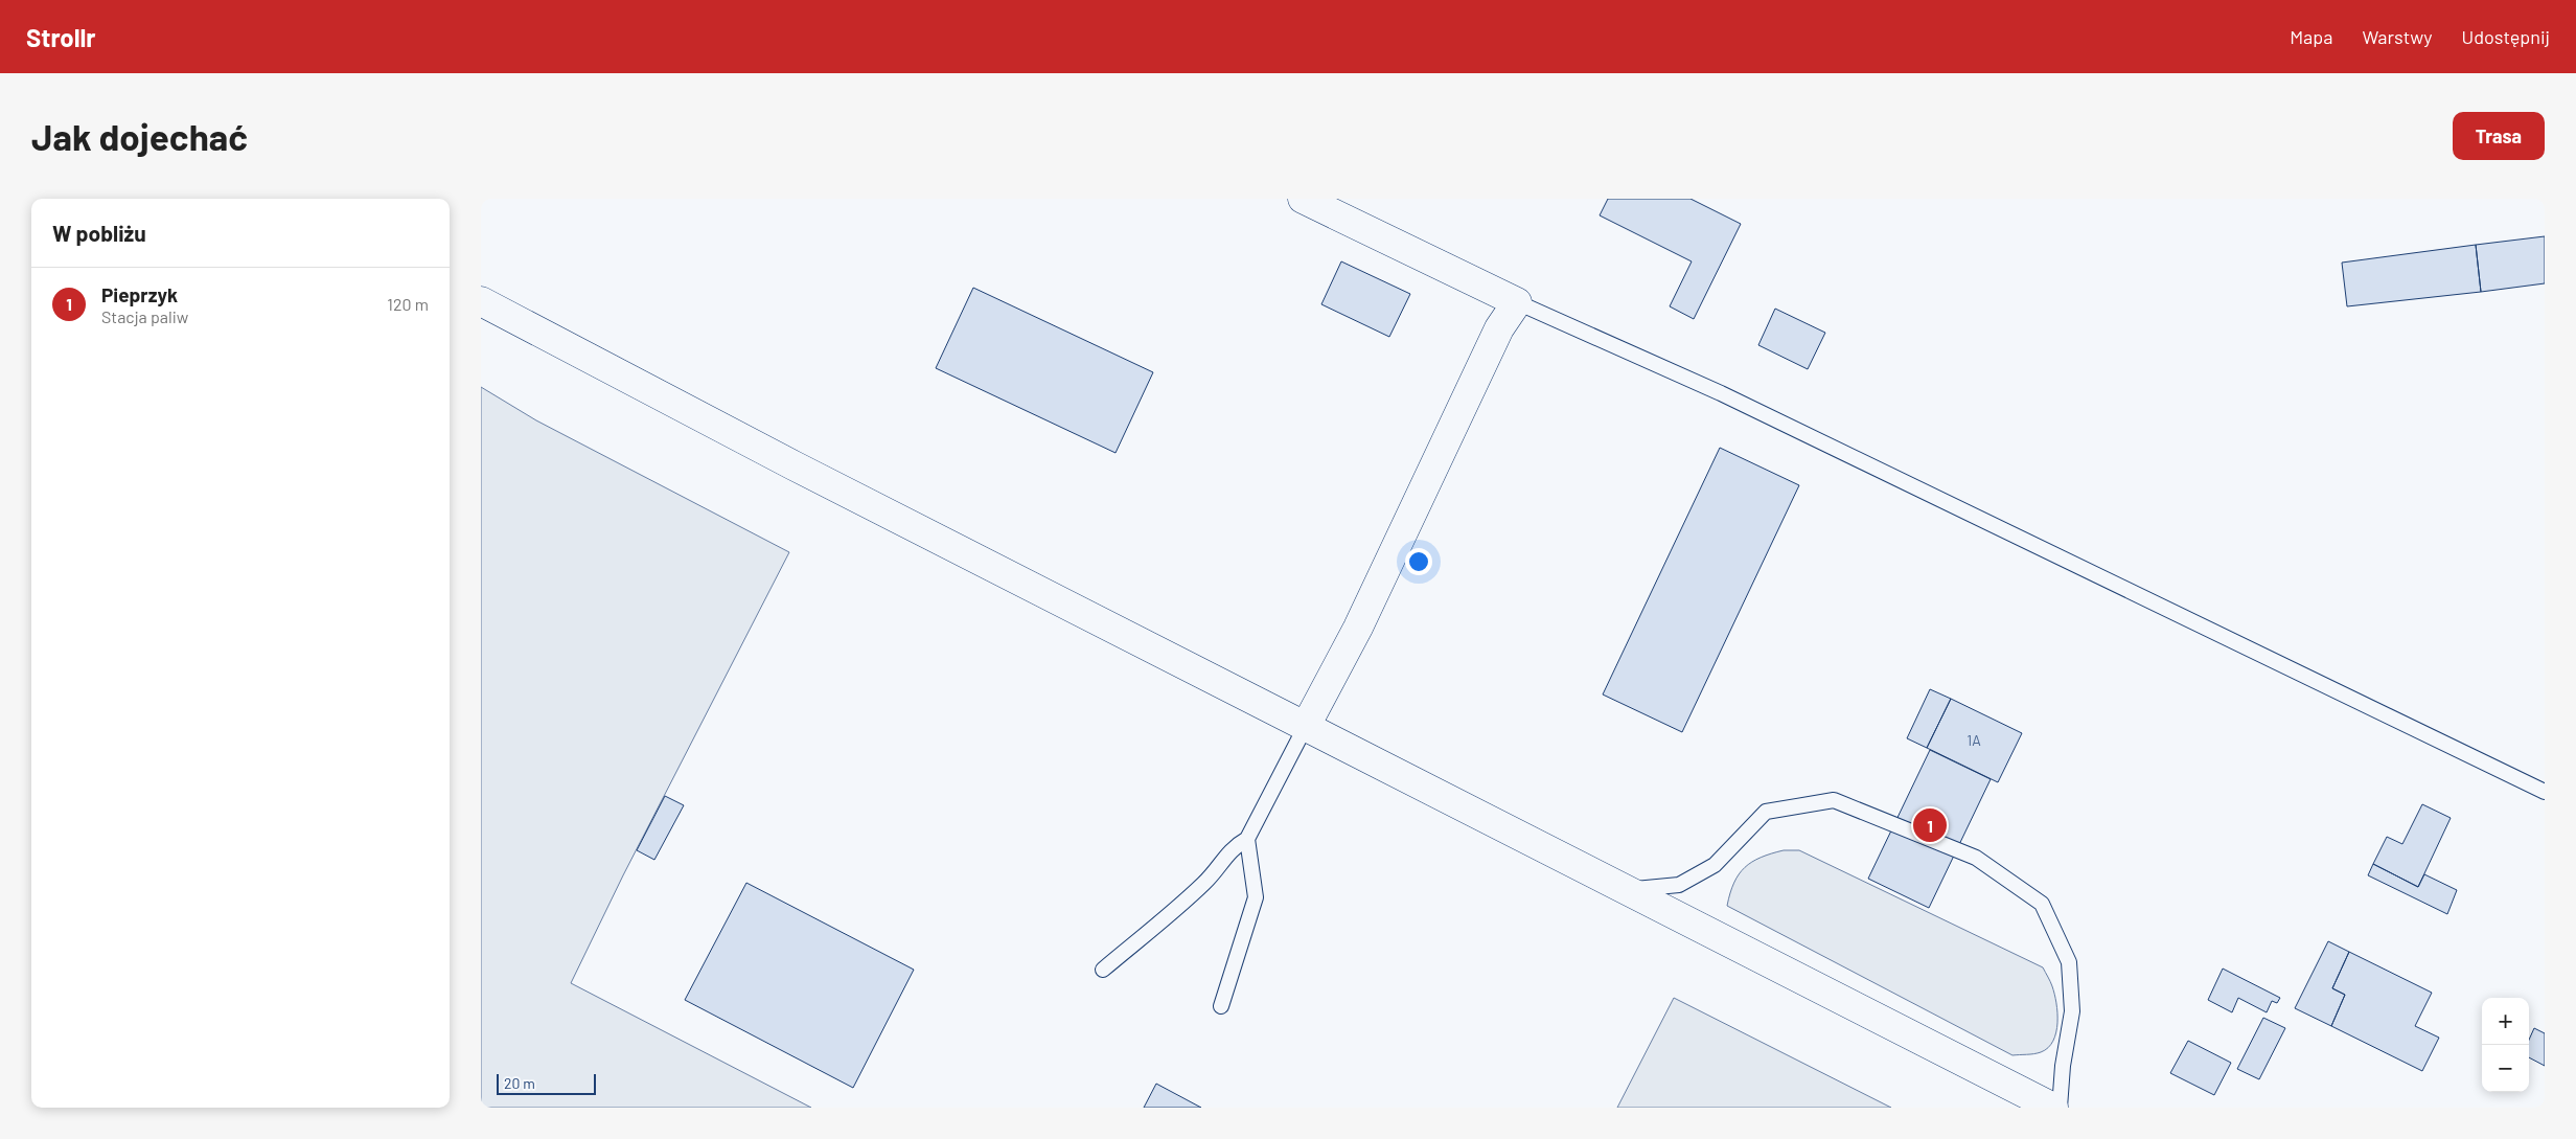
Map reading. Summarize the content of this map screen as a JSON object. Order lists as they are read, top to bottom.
{
  "house_numbers": ["1A"],
  "scale_bar": "20 m",
  "page": {
    "header": "Strollr",
    "nav": ["Mapa", "Warstwy", "Udostępnij"],
    "buttons": "Trasa",
    "title": "Jak dojechać",
    "heading": "W pobliżu",
    "list": [
      {
        "mark": "1",
        "name": "Pieprzyk",
        "note": "Stacja paliw",
        "value": "120 m"
      }
    ],
    "pins": "1",
    "map_buttons": ["+", "−"],
    "scale": "20 m"
  }
}
